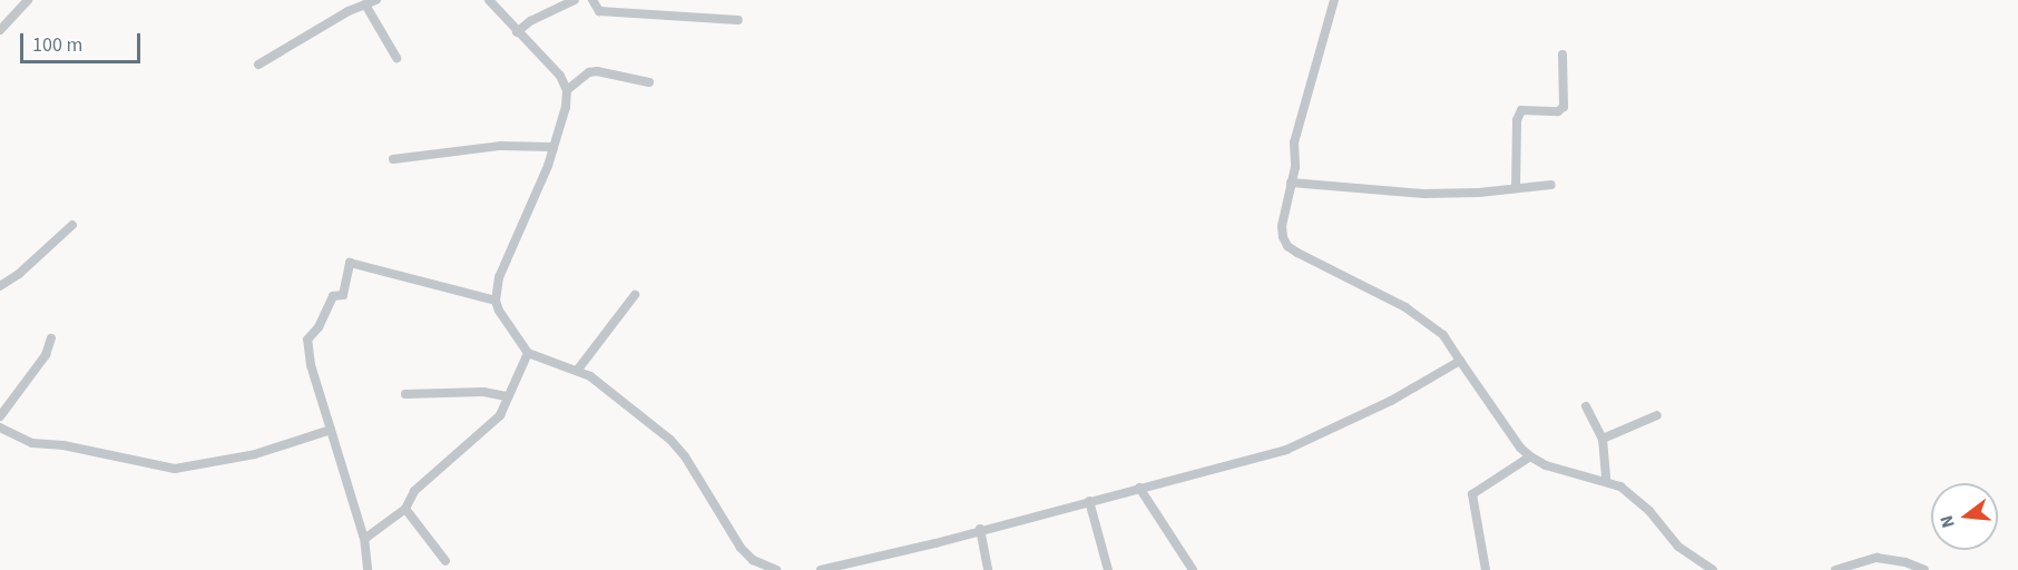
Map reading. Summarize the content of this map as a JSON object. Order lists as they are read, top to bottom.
{
  "scale_bar": "100 m",
  "north": "left"
}
